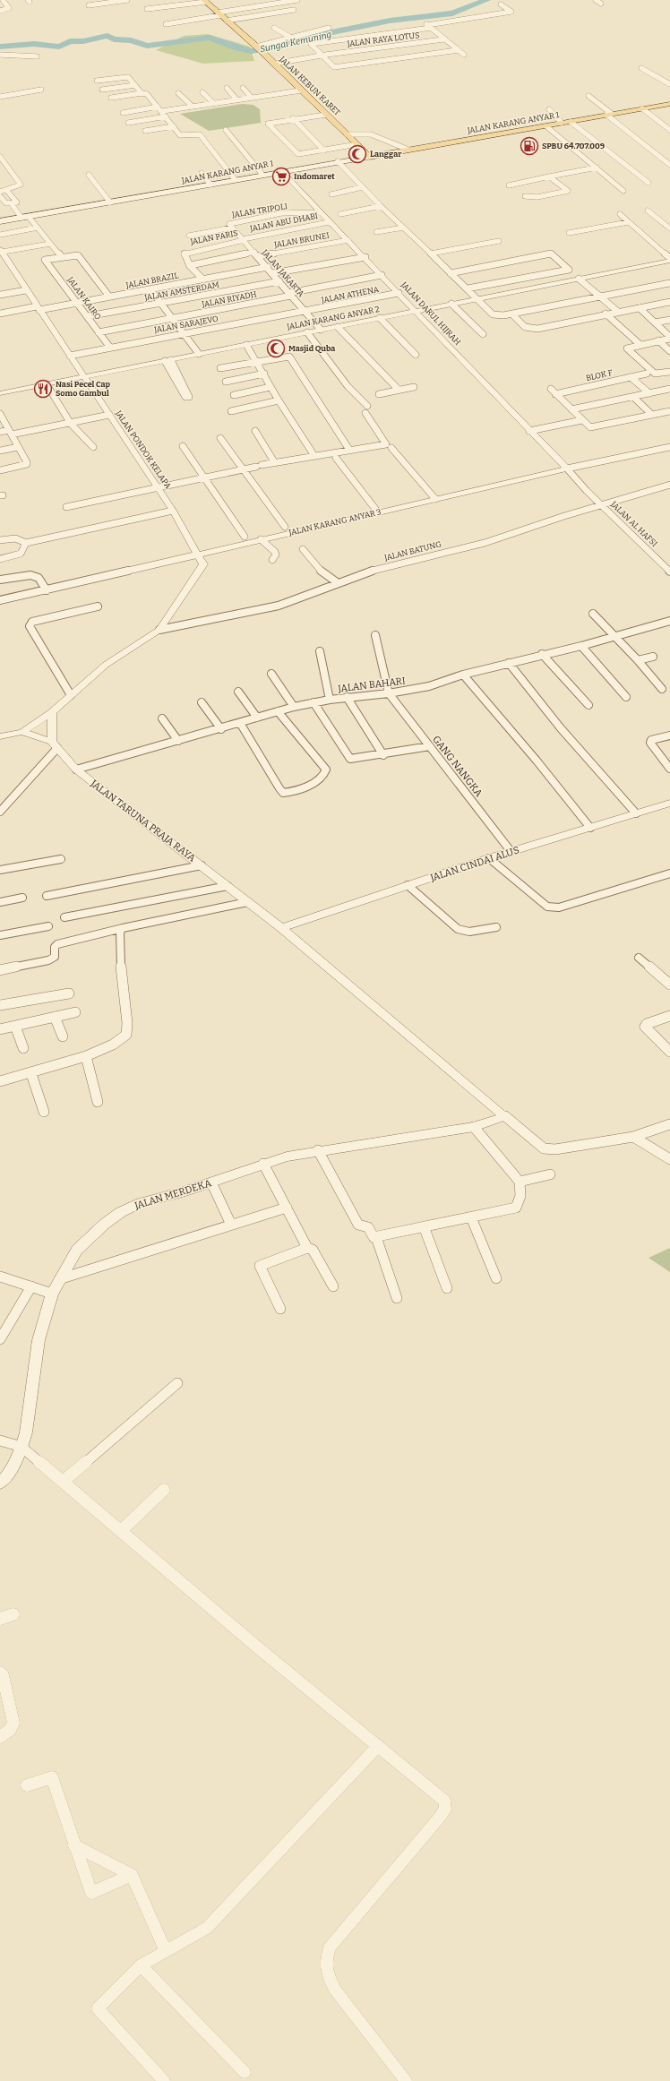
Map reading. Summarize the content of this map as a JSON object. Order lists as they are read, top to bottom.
{
  "streets": {
    "main road": ["JALAN KEBUN KARET", "JALAN KARANG ANYAR 1"],
    "street": [
      "JALAN RAYA LOTUS",
      "JALAN TRIPOLI",
      "JALAN ABU DHABI",
      "JALAN PARIS",
      "JALAN BRUNEI",
      "JALAN JAKARTA",
      "JALAN BRAZIL",
      "JALAN AMSTERDAM",
      "JALAN ATHENA",
      "JALAN KAIRO",
      "JALAN RIYADH",
      "JALAN DARUL HIJRAH",
      "JALAN KARANG ANYAR 2",
      "JALAN SARAJEVO",
      "BLOK F",
      "JALAN PONDOK KELAPA",
      "JALAN KARANG ANYAR 3",
      "JALAN AL HAFSI",
      "JALAN BATUNG",
      "JALAN BAHARI",
      "GANG NANGKA",
      "JALAN TARUNA PRAJA RAYA",
      "JALAN CINDAI ALUS",
      "JALAN MERDEKA"
    ]
  },
  "crossings": [
    ["JALAN RAYA LOTUS", "JALAN KEBUN KARET"],
    ["JALAN KEBUN KARET", "JALAN KARANG ANYAR 1"],
    ["JALAN KARANG ANYAR 1", "JALAN DARUL HIJRAH"],
    ["JALAN TRIPOLI", "JALAN JAKARTA"],
    ["JALAN TRIPOLI", "JALAN DARUL HIJRAH"],
    ["JALAN ABU DHABI", "JALAN PARIS"],
    ["JALAN ABU DHABI", "JALAN JAKARTA"],
    ["JALAN ABU DHABI", "JALAN DARUL HIJRAH"],
    ["JALAN PARIS", "JALAN BRUNEI"],
    ["JALAN PARIS", "JALAN JAKARTA"],
    ["JALAN BRUNEI", "JALAN JAKARTA"],
    ["JALAN BRUNEI", "JALAN DARUL HIJRAH"],
    ["JALAN JAKARTA", "JALAN BRAZIL"],
    ["JALAN JAKARTA", "JALAN AMSTERDAM"],
    ["JALAN JAKARTA", "JALAN ATHENA"],
    ["JALAN JAKARTA", "JALAN RIYADH"],
    ["JALAN JAKARTA", "JALAN KARANG ANYAR 2"],
    ["JALAN JAKARTA", "JALAN SARAJEVO"],
    ["JALAN BRAZIL", "JALAN KAIRO"],
    ["JALAN BRAZIL", "JALAN PONDOK KELAPA"],
    ["JALAN AMSTERDAM", "JALAN KAIRO"],
    ["JALAN ATHENA", "JALAN DARUL HIJRAH"],
    ["JALAN ATHENA", "JALAN SARAJEVO"],
    ["JALAN KAIRO", "JALAN RIYADH"],
    ["JALAN KAIRO", "JALAN SARAJEVO"],
    ["JALAN RIYADH", "JALAN DARUL HIJRAH"],
    ["JALAN DARUL HIJRAH", "JALAN KARANG ANYAR 2"],
    ["JALAN DARUL HIJRAH", "JALAN KARANG ANYAR 3"],
    ["JALAN DARUL HIJRAH", "JALAN AL HAFSI"],
    ["JALAN KARANG ANYAR 2", "JALAN PONDOK KELAPA"],
    ["JALAN SARAJEVO", "JALAN PONDOK KELAPA"],
    ["JALAN PONDOK KELAPA", "JALAN KARANG ANYAR 3"],
    ["JALAN KARANG ANYAR 3", "JALAN AL HAFSI"],
    ["JALAN AL HAFSI", "JALAN BATUNG"],
    ["JALAN BAHARI", "GANG NANGKA"],
    ["JALAN BAHARI", "JALAN TARUNA PRAJA RAYA"],
    ["GANG NANGKA", "JALAN CINDAI ALUS"],
    ["JALAN TARUNA PRAJA RAYA", "JALAN CINDAI ALUS"],
    ["JALAN TARUNA PRAJA RAYA", "JALAN MERDEKA"]
  ],
  "water": ["Sungai Kemuning"],
  "places": {
    "fuel station": ["SPBU 64.707.009"],
    "mosque": ["Langgar", "Masjid Quba"],
    "supermarket": ["Indomaret"],
    "restaurant": ["Nasi Pecel Cap Somo Gambul"]
  }
}
